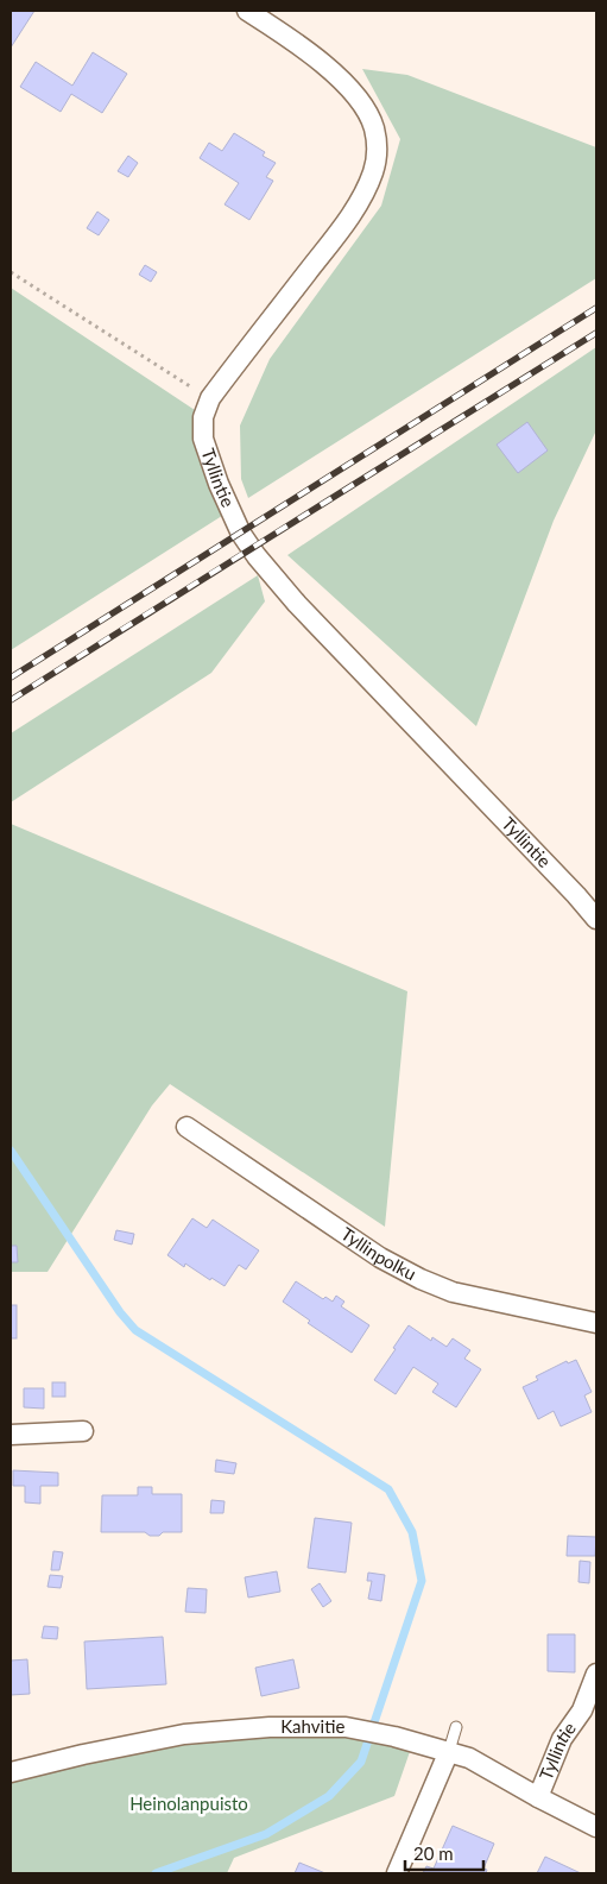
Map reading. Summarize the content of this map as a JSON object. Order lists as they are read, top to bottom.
{
  "streets": {
    "street": ["Tyllintie", "Tyllinpolku", "Kahvitie"]
  },
  "crossings": [
    ["Tyllintie", "Kahvitie"]
  ],
  "parks": ["Heinolanpuisto"],
  "scale_bar": "20 m"
}
